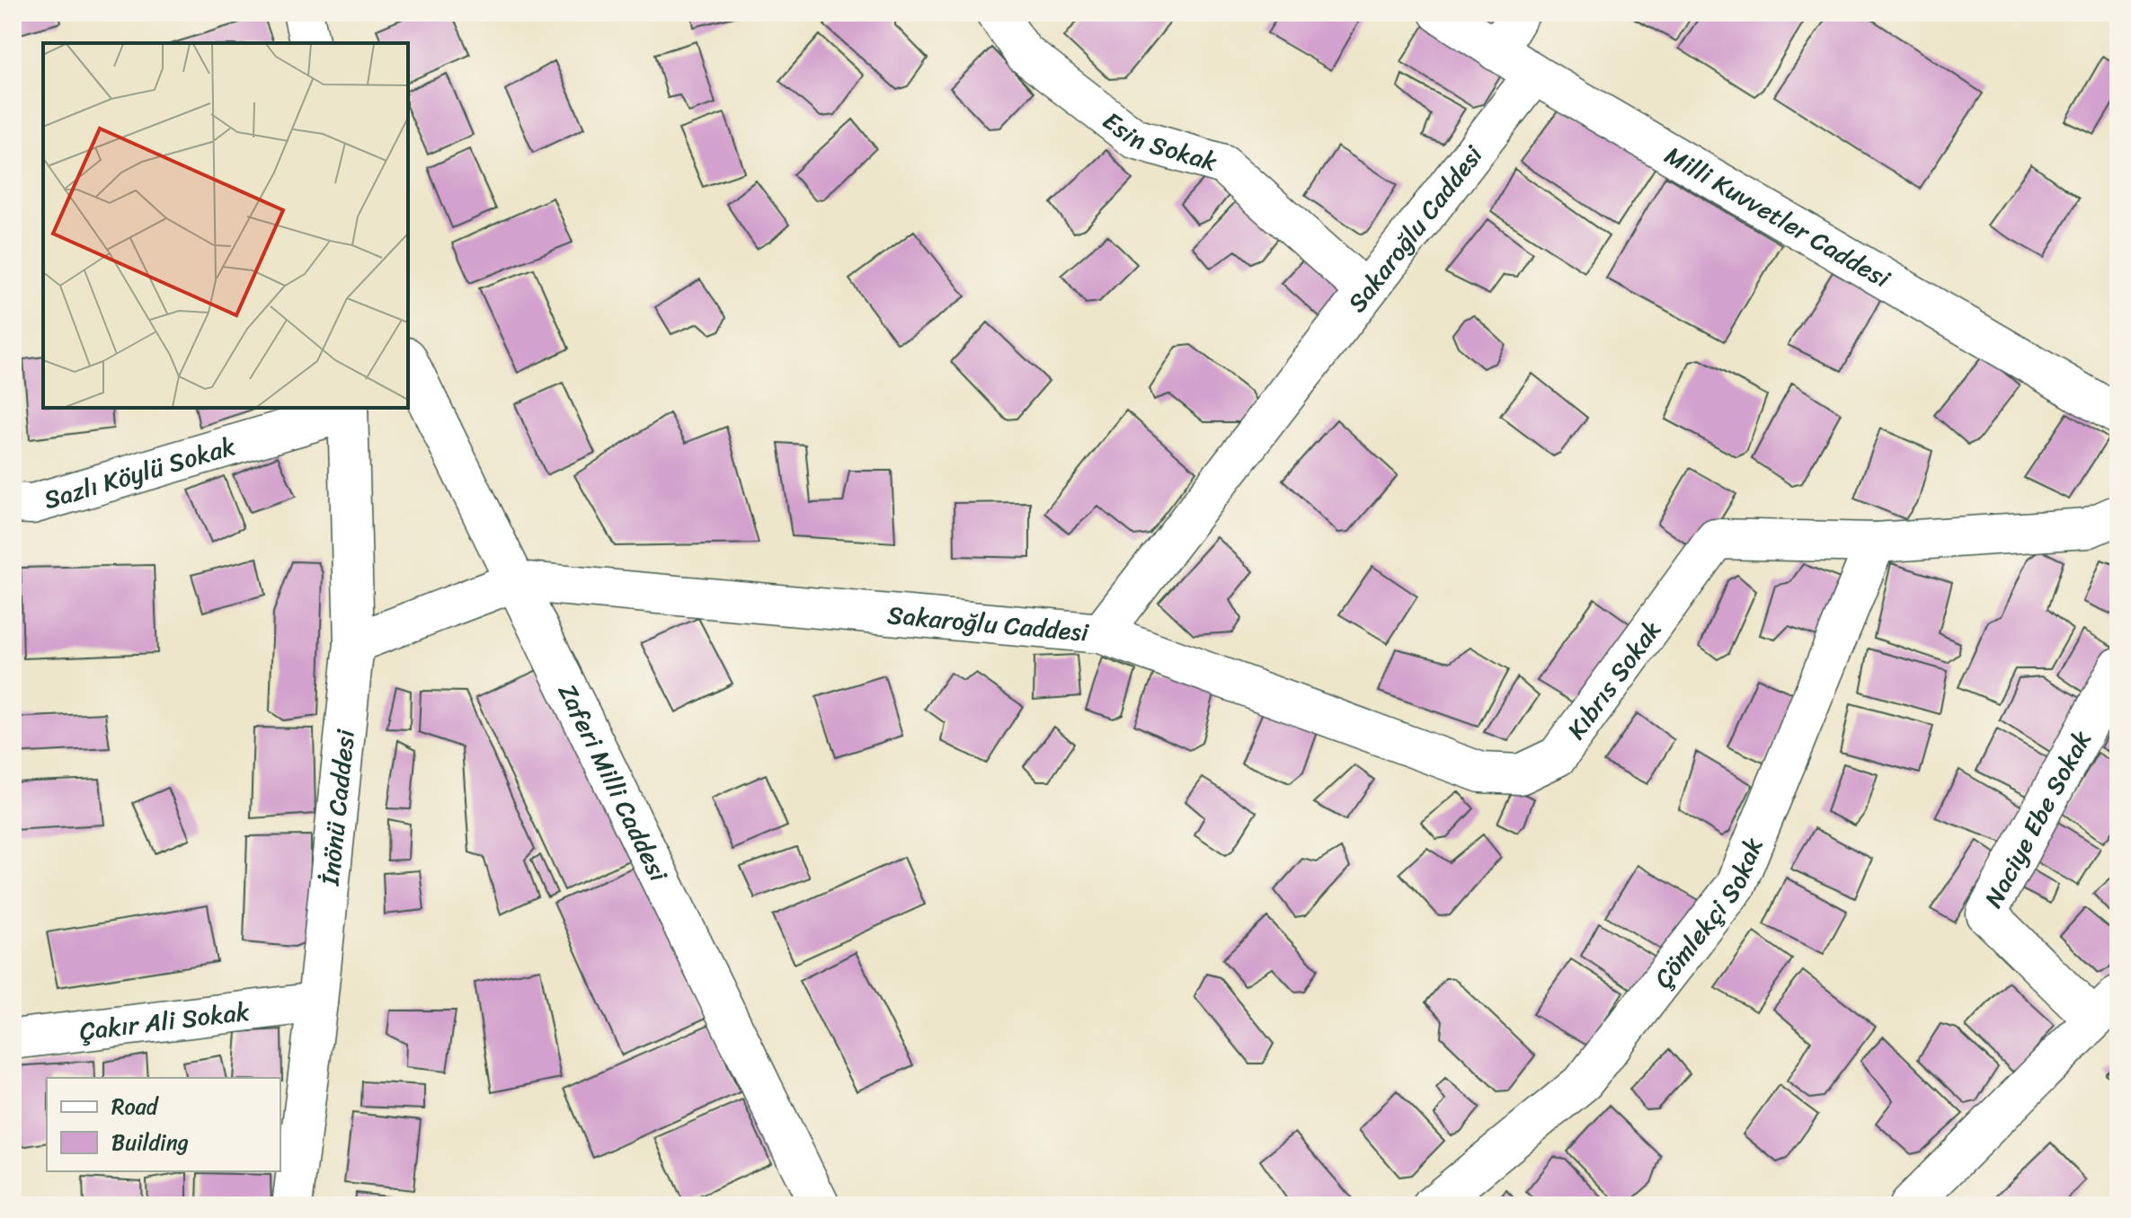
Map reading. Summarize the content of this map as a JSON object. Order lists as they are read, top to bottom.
{
  "streets": {
    "street": [
      "Esin Sokak",
      "Milli Kuvvetler Caddesi",
      "Sakaroğlu Caddesi",
      "Sazlı Köylü Sokak",
      "Kıbrıs Sokak",
      "Zaferi Milli Caddesi",
      "İnönü Caddesi",
      "Naciye Ebe Sokak",
      "Çömlekçi Sokak",
      "Çakır Ali Sokak"
    ]
  },
  "crossings": [
    ["Esin Sokak", "Sakaroğlu Caddesi"],
    ["Milli Kuvvetler Caddesi", "Sakaroğlu Caddesi"],
    ["Sakaroğlu Caddesi", "Kıbrıs Sokak"],
    ["Sakaroğlu Caddesi", "Zaferi Milli Caddesi"],
    ["Sakaroğlu Caddesi", "İnönü Caddesi"],
    ["Sazlı Köylü Sokak", "İnönü Caddesi"],
    ["Kıbrıs Sokak", "Çömlekçi Sokak"],
    ["İnönü Caddesi", "Çakır Ali Sokak"]
  ],
  "legend": ["Road", "Building"]
}
